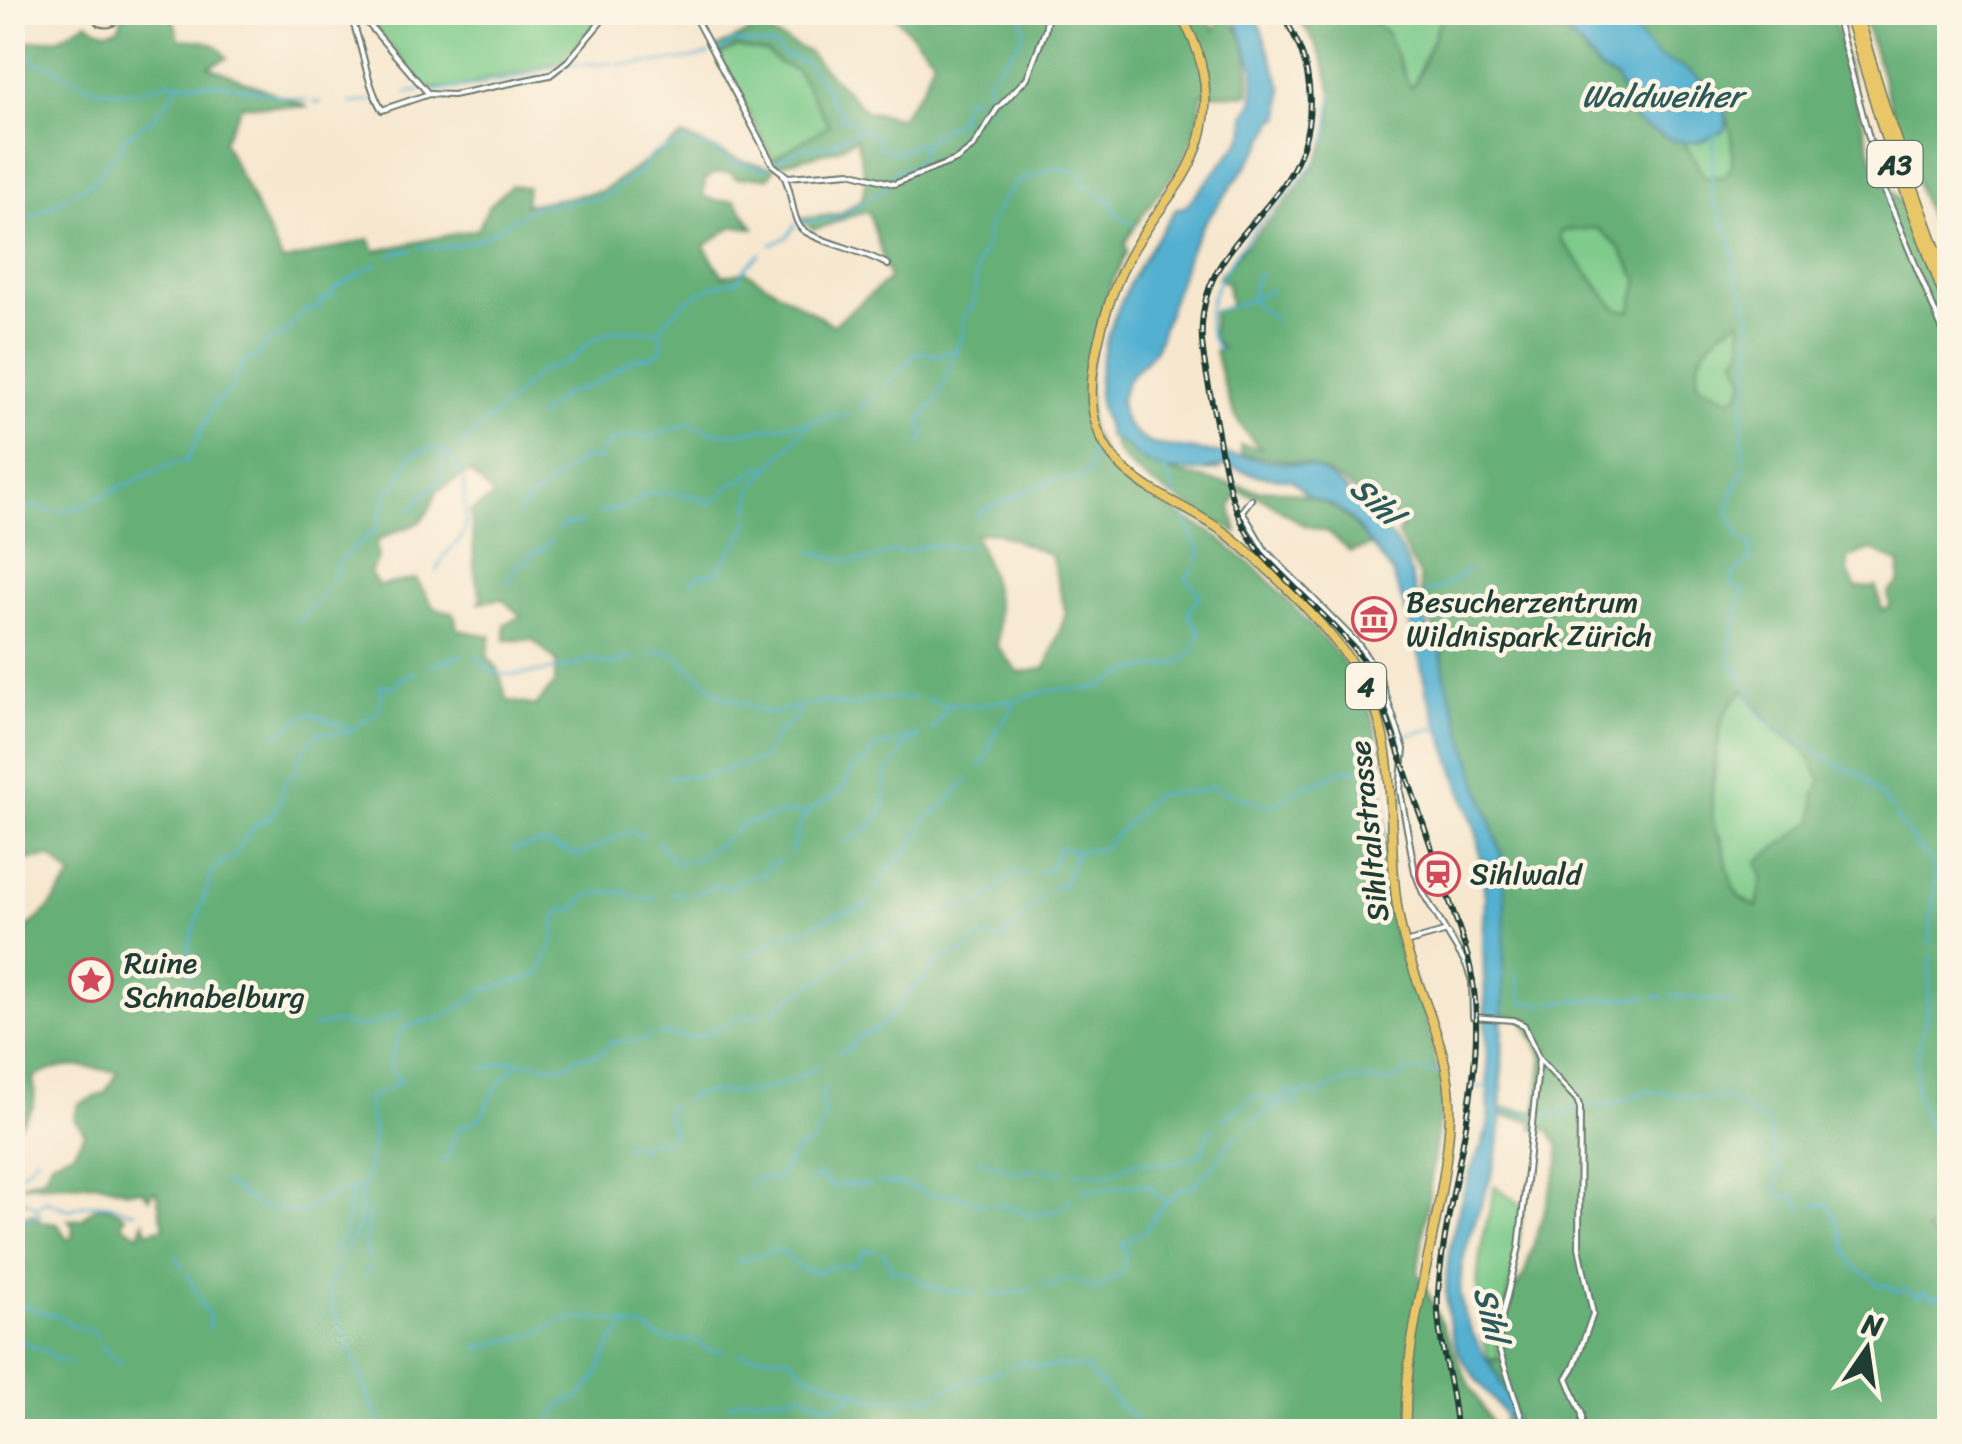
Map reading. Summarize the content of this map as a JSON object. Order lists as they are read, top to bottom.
{
  "streets": {
    "highway": ["A3"],
    "main road": ["4", "Sihltalstrasse"]
  },
  "water": ["Waldweiher", "Sihl"],
  "places": {
    "museum": ["Besucherzentrum Wildnispark Zürich"],
    "station": ["Sihlwald"],
    "place": ["Ruine Schnabelburg"]
  },
  "north": "top"
}
